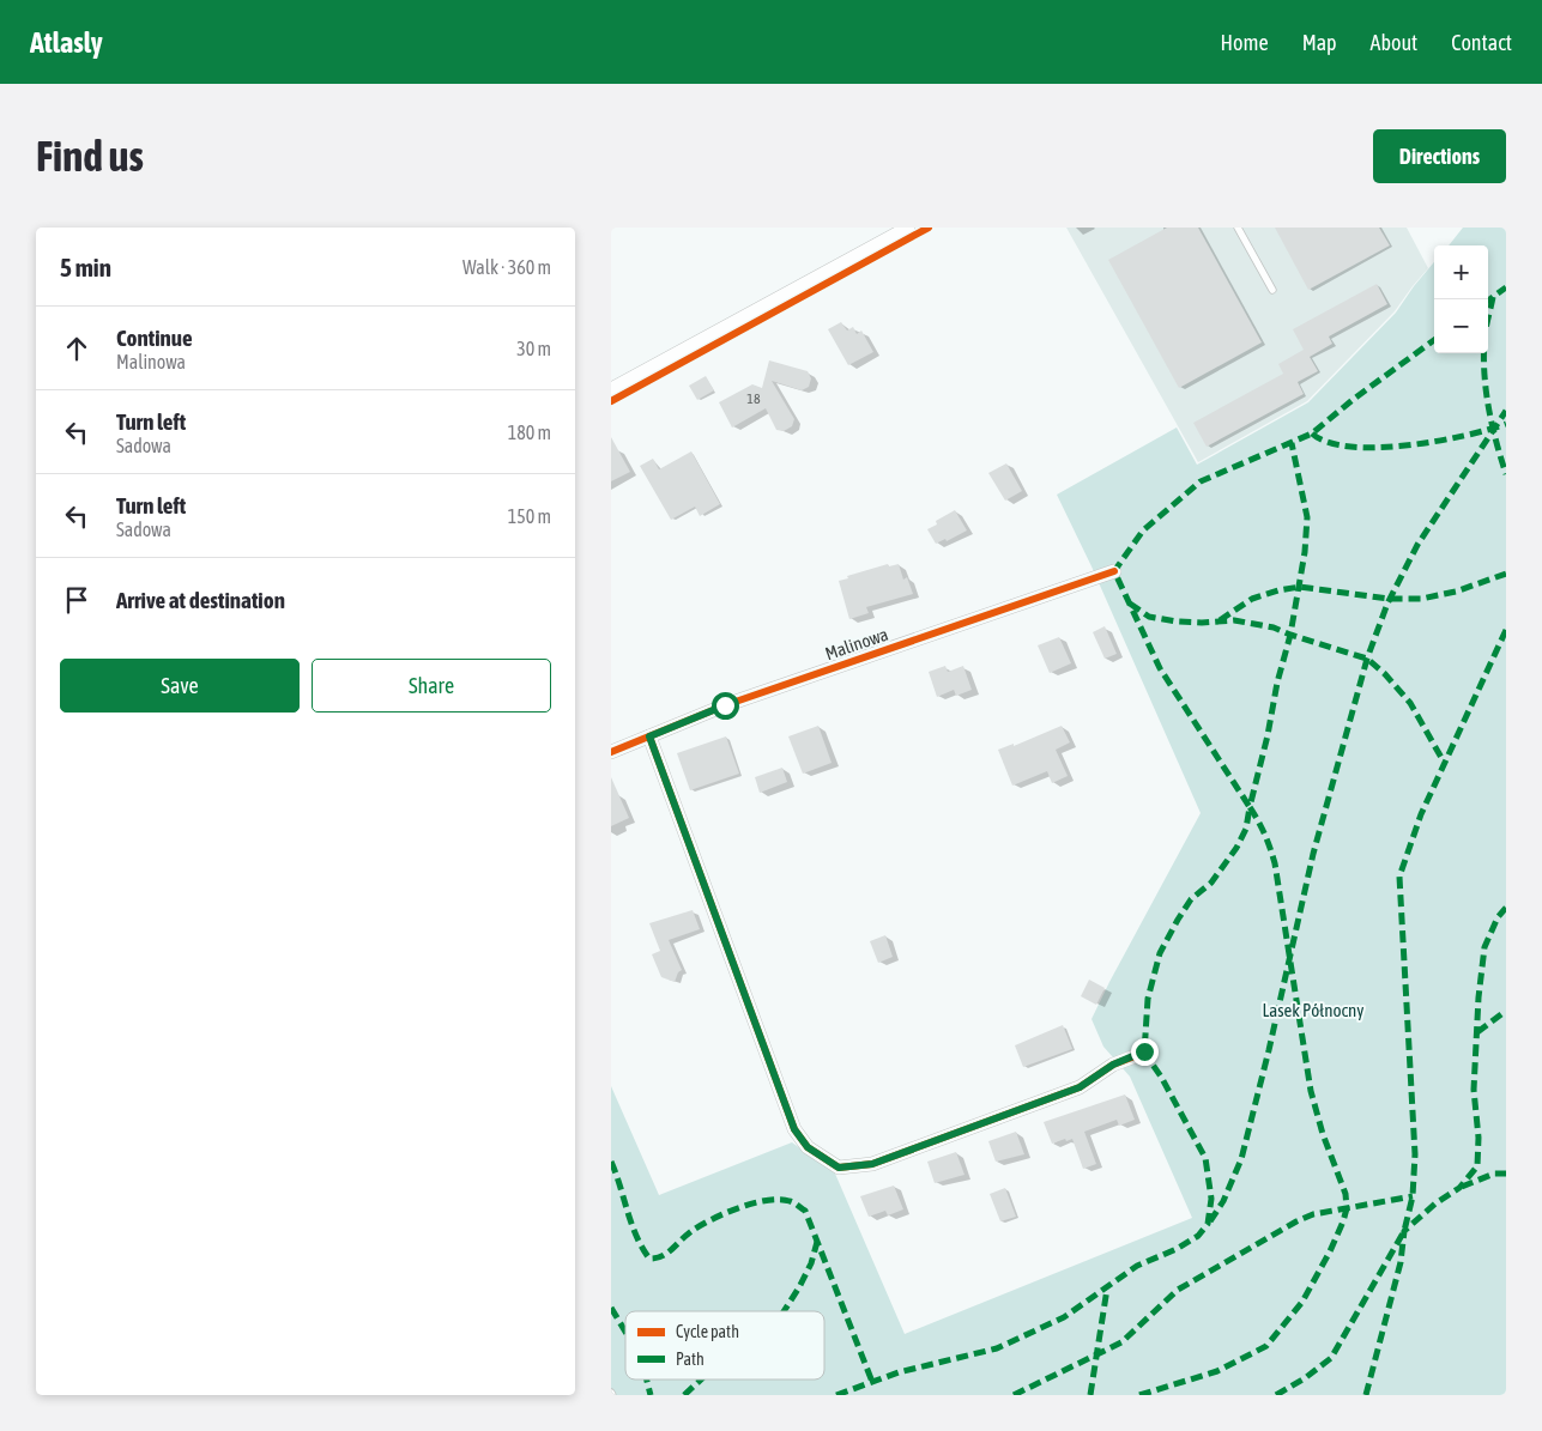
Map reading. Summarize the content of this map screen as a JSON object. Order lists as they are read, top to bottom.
{
  "streets": {
    "street": ["Malinowa"]
  },
  "parks": ["Lasek Północny"],
  "house_numbers": ["18"],
  "legend": ["Cycle path", "Path"],
  "page": {
    "header": "Atlasly",
    "nav": [
      "Home",
      "Map",
      "About",
      "Contact"
    ],
    "buttons": [
      "Directions",
      ["Save", "Share"]
    ],
    "title": "Find us",
    "heading": ["5 min", "Walk · 360 m"],
    "map_buttons": ["+", "−"],
    "list": [
      ["Continue", "Malinowa", "30 m"],
      ["Turn left", "Sadowa", "180 m"],
      ["Turn left", "Sadowa", "150 m"],
      "Arrive at destination"
    ]
  }
}
